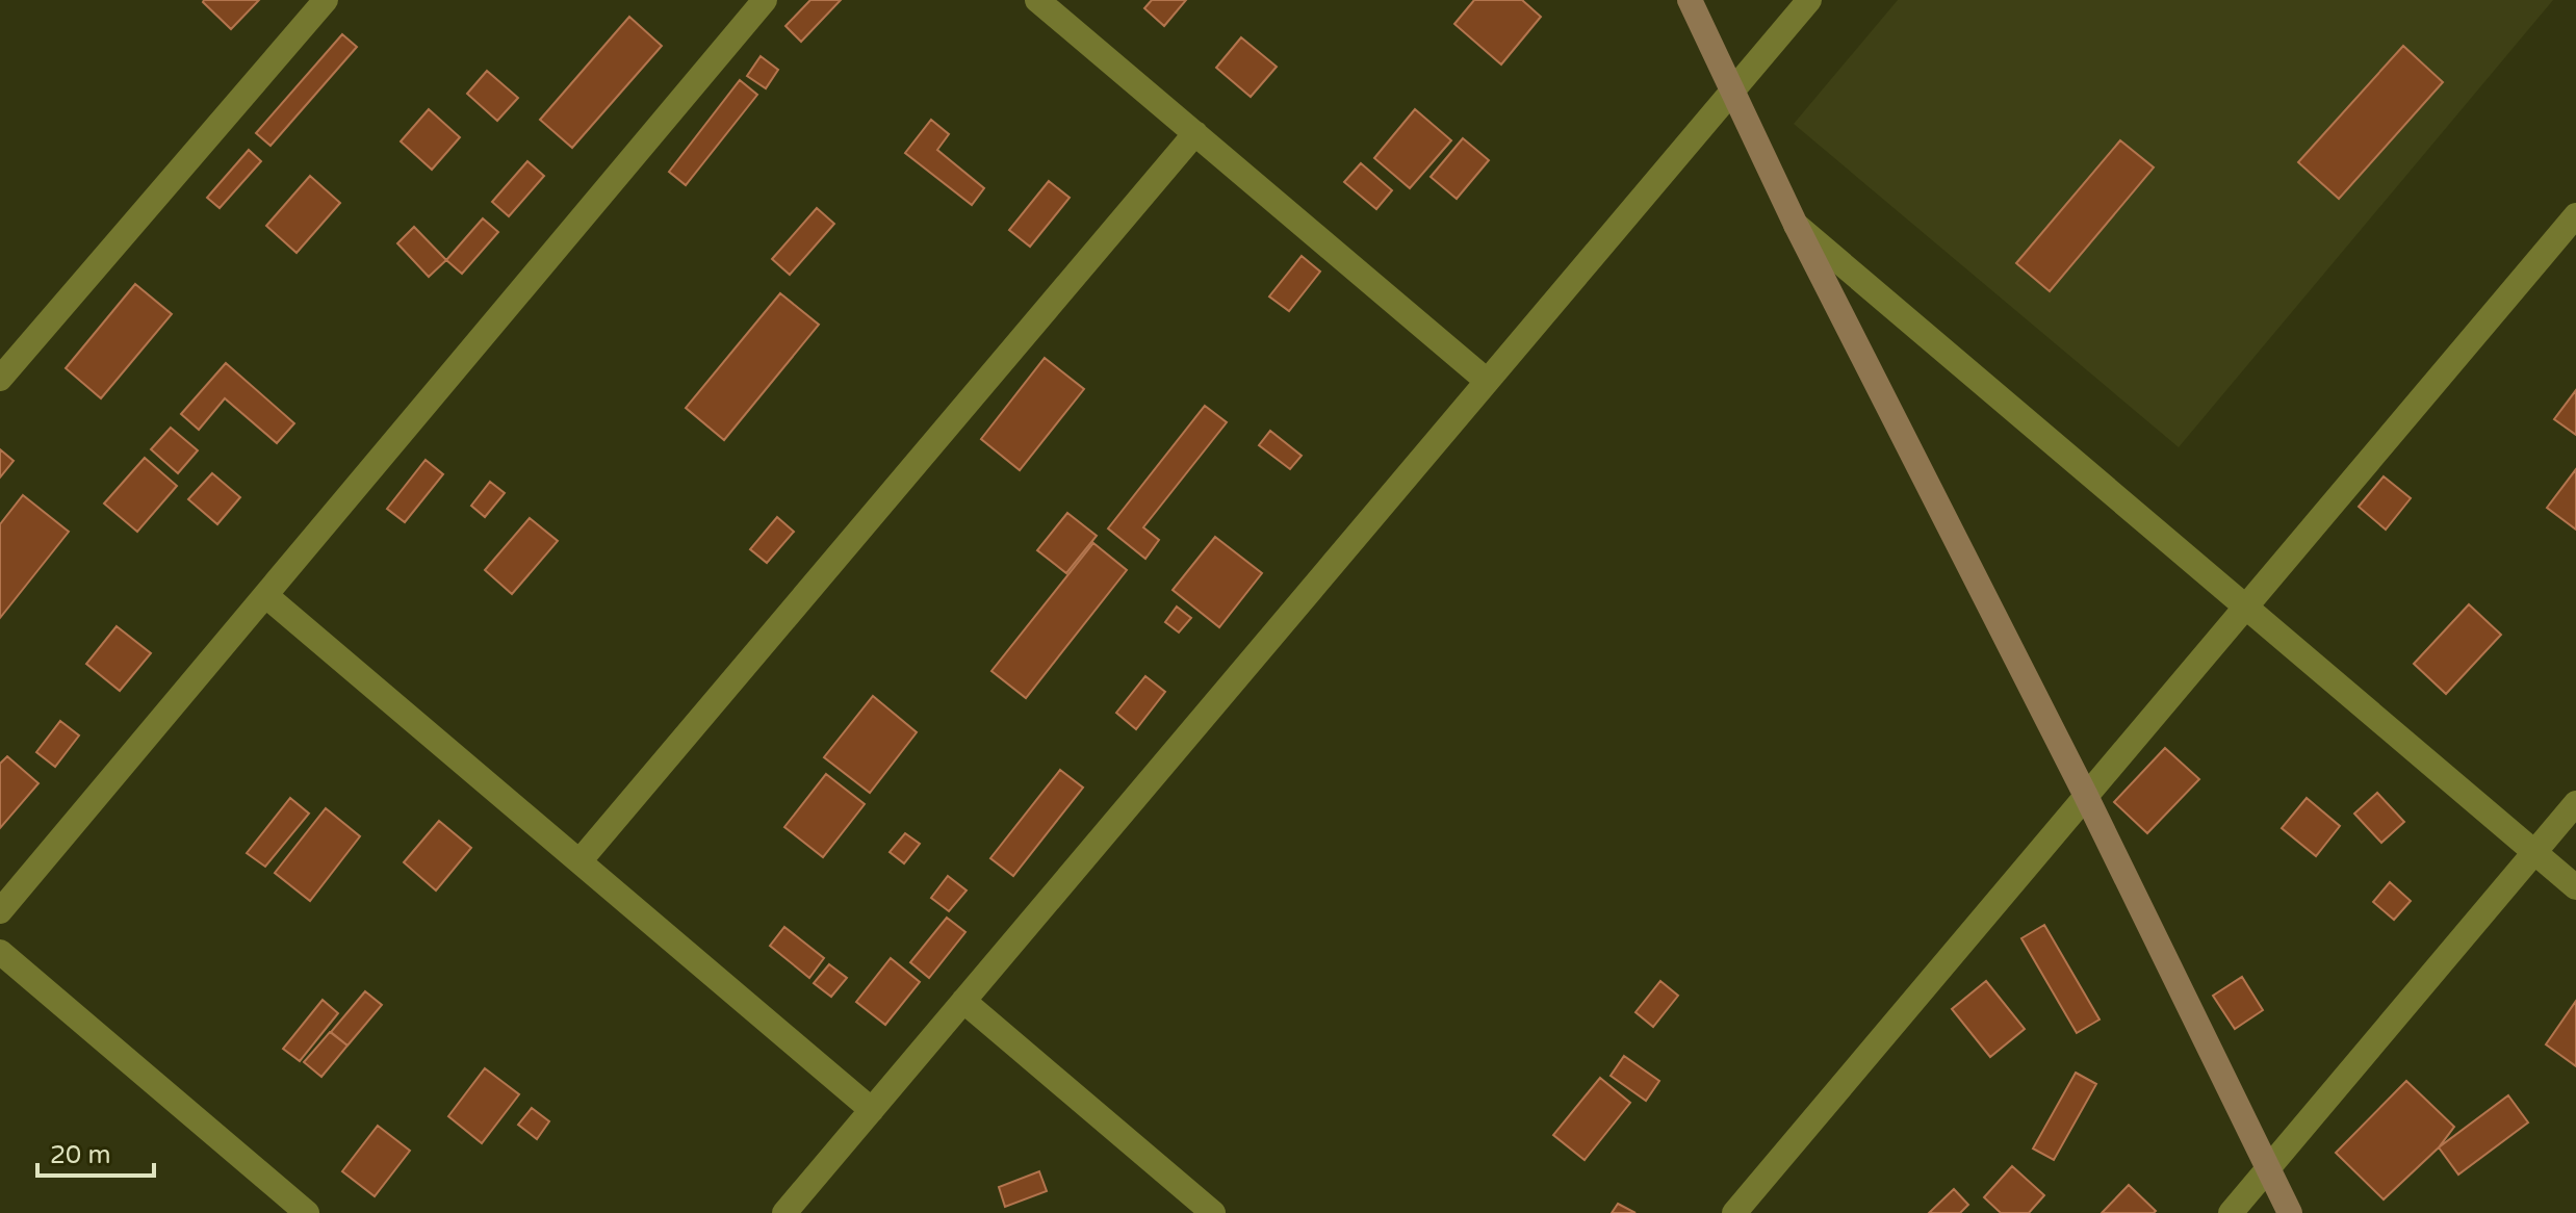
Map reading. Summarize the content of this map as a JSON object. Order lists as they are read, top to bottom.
{
  "scale_bar": "20 m"
}
